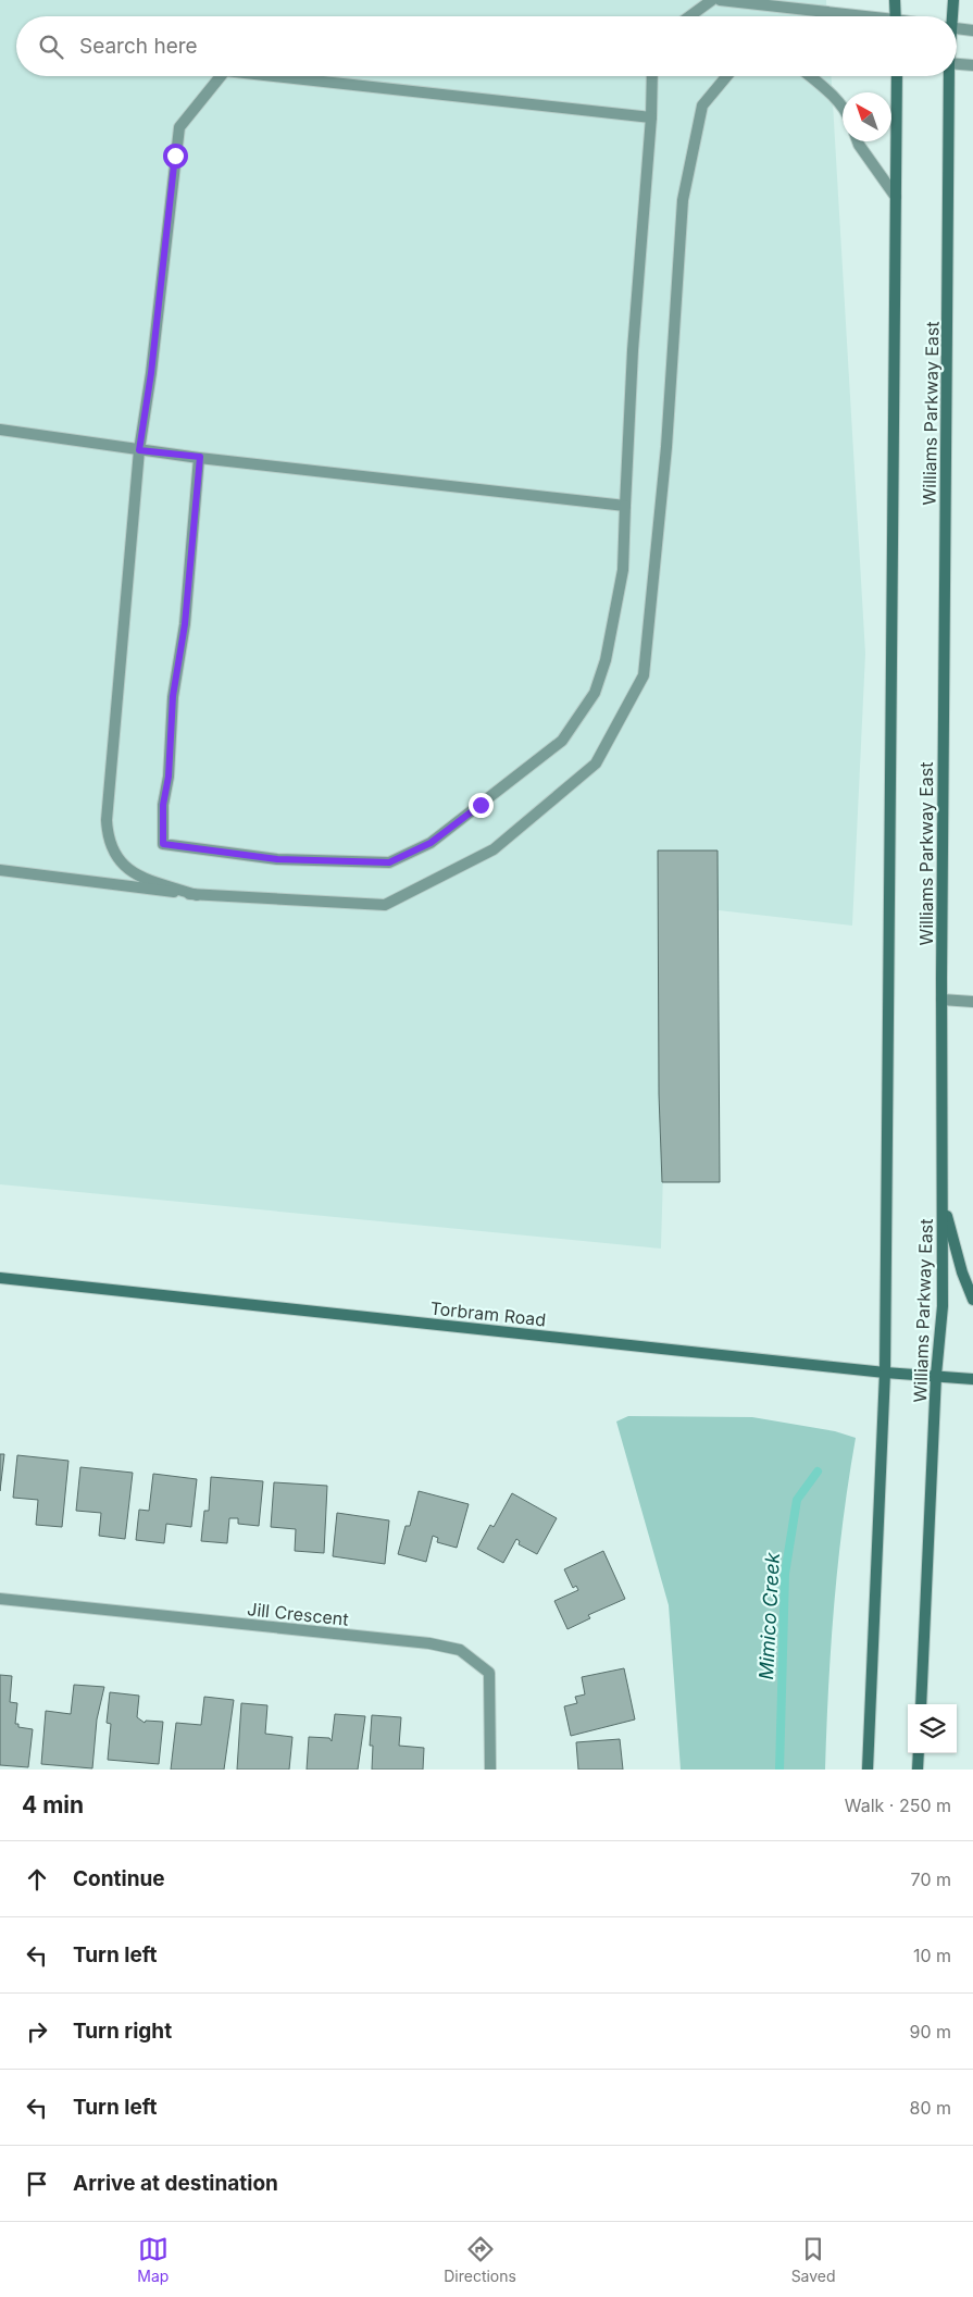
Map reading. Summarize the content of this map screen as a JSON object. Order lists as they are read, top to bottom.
{
  "streets": {
    "main road": ["Williams Parkway East", "Torbram Road"],
    "street": ["Jill Crescent"]
  },
  "crossings": [
    ["Williams Parkway East", "Torbram Road"]
  ],
  "water": ["Mimico Creek"],
  "north": "top left",
  "page": {
    "search": "Search here",
    "heading": ["4 min", "Walk · 250 m"],
    "list": [
      ["Continue", "70 m"],
      ["Turn left", "10 m"],
      ["Turn right", "90 m"],
      ["Turn left", "80 m"],
      "Arrive at destination"
    ],
    "nav": ["Map", "Directions", "Saved"]
  }
}
